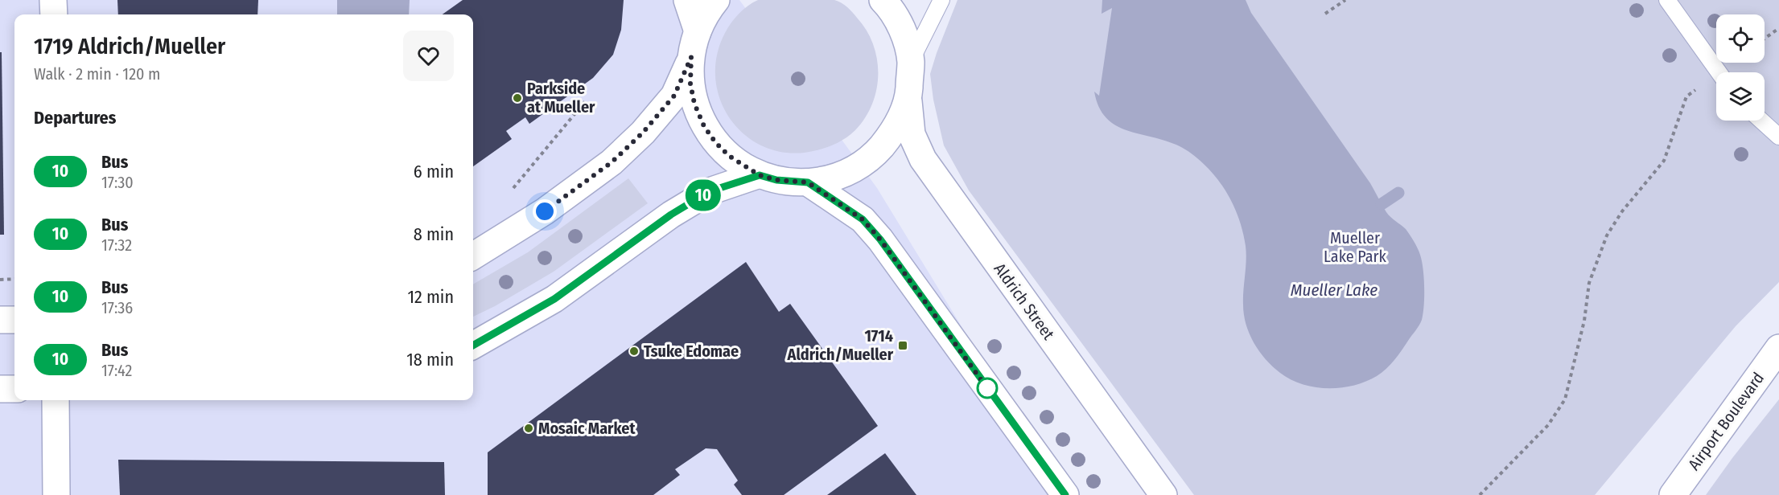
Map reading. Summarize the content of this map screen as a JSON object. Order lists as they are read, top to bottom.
{
  "streets": {
    "street": ["Aldrich Street", "Airport Boulevard"]
  },
  "water": ["Mueller Lake"],
  "parks": ["Mueller Lake Park"],
  "places": {
    "other": ["Parkside at Mueller", "Tsuke Edomae", "Mosaic Market"],
    "transit": ["1714 Aldrich/Mueller"]
  },
  "lines": ["bus line 10"],
  "page": {
    "on_map": "10",
    "heading": [
      ["1719 Aldrich/Mueller", "Walk · 2 min · 120 m"],
      "Departures"
    ],
    "list": [
      {
        "mark": "10",
        "name": "Bus",
        "note": "17:30",
        "value": "6 min"
      },
      {
        "mark": "10",
        "name": "Bus",
        "note": "17:32",
        "value": "8 min"
      },
      {
        "mark": "10",
        "name": "Bus",
        "note": "17:36",
        "value": "12 min"
      },
      {
        "mark": "10",
        "name": "Bus",
        "note": "17:42",
        "value": "18 min"
      }
    ]
  }
}
